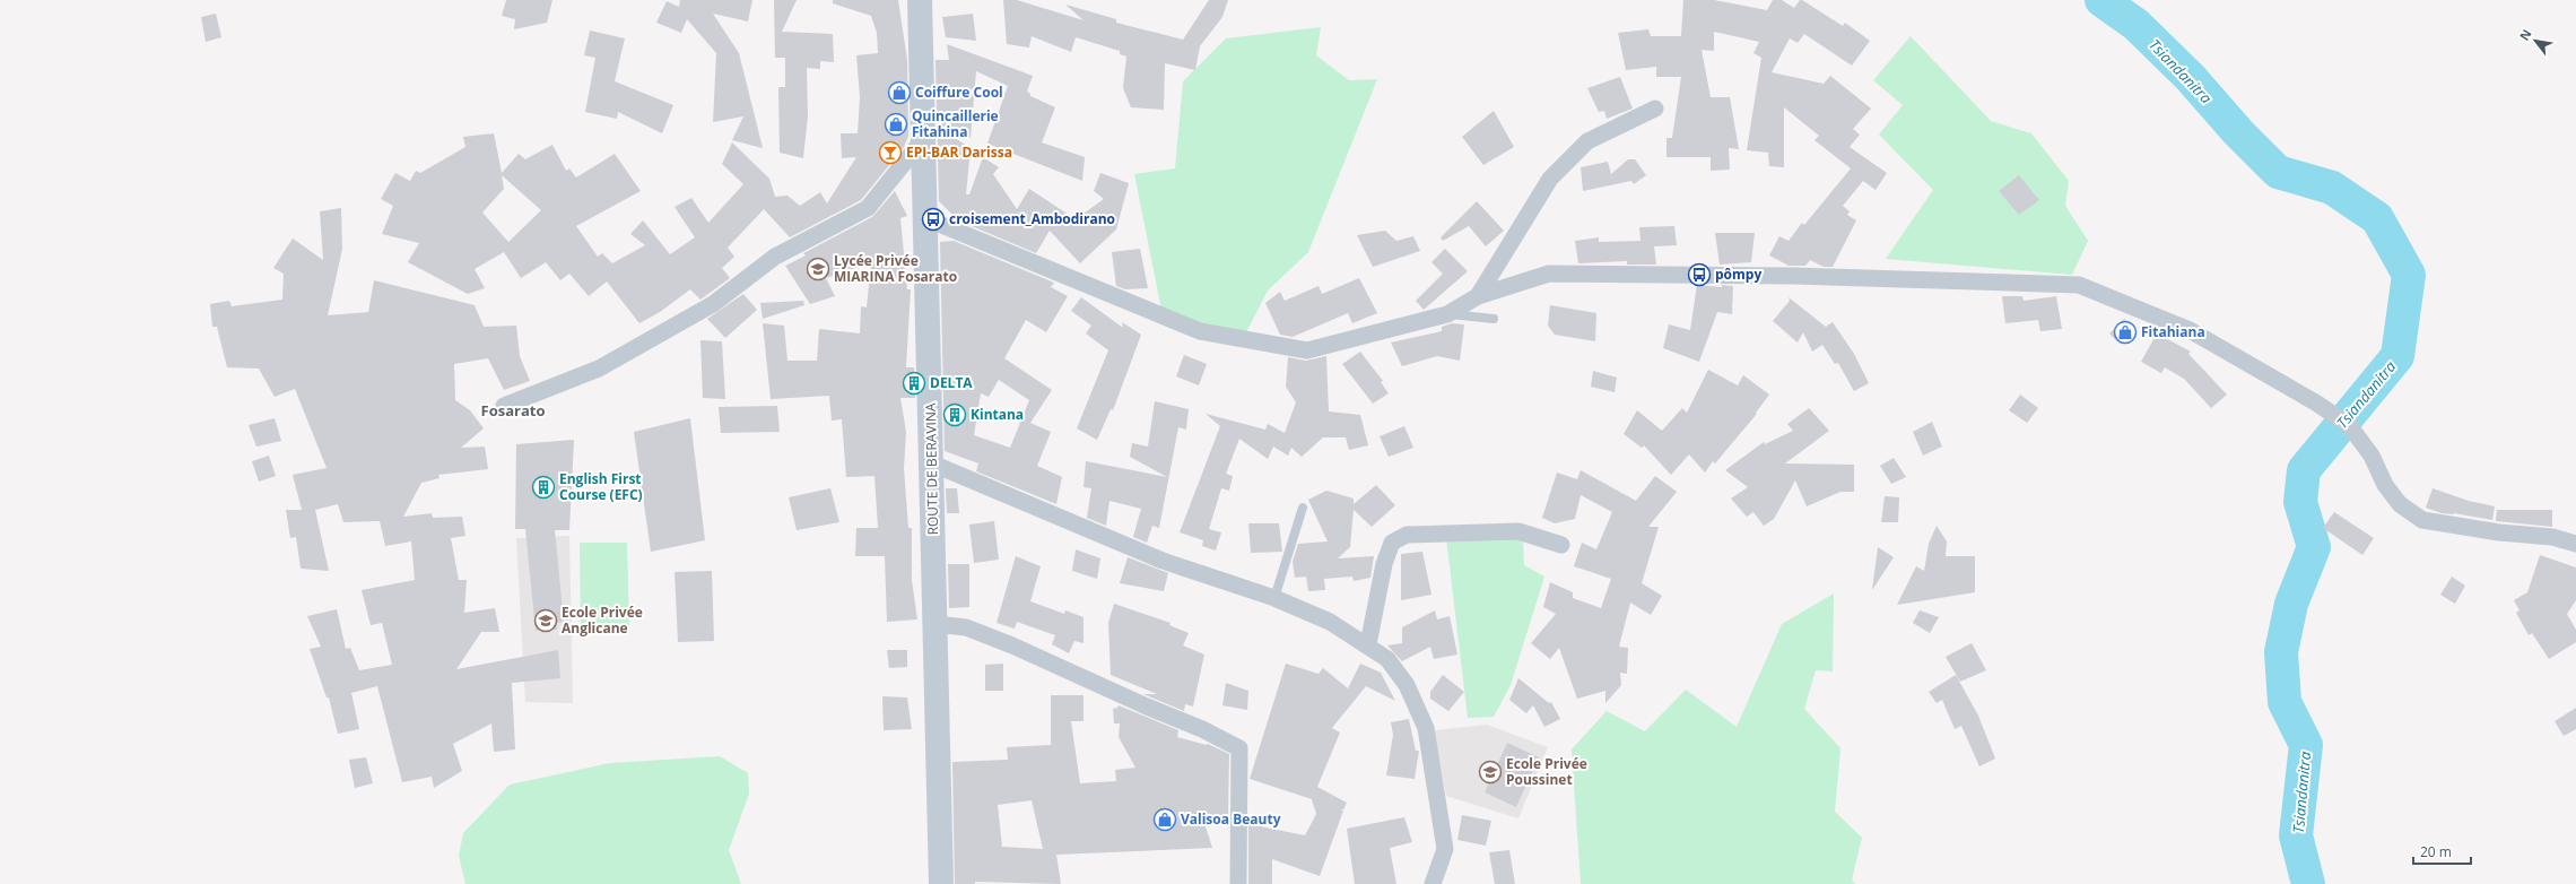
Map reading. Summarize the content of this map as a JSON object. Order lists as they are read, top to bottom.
{
  "streets": {
    "street": ["ROUTE DE BERAVINA"]
  },
  "districts": ["Fosarato"],
  "water": ["Tsiandanitra"],
  "places": {
    "shop": [
      "Coiffure Cool",
      "Quincaillerie Fitahina",
      "Fitahiana",
      "Valisoa Beauty"
    ],
    "bar": ["EPI-BAR Darissa"],
    "bus stop": ["croisement_Ambodirano", "pômpy"],
    "school or university": ["Lycée Privée MIARINA Fosarato", "Ecole Privée Anglicane", "Ecole Privée Poussinet"],
    "building": ["DELTA", "Kintana", "English First Course (EFC)"]
  },
  "scale_bar": "20 m",
  "north": "top left"
}
